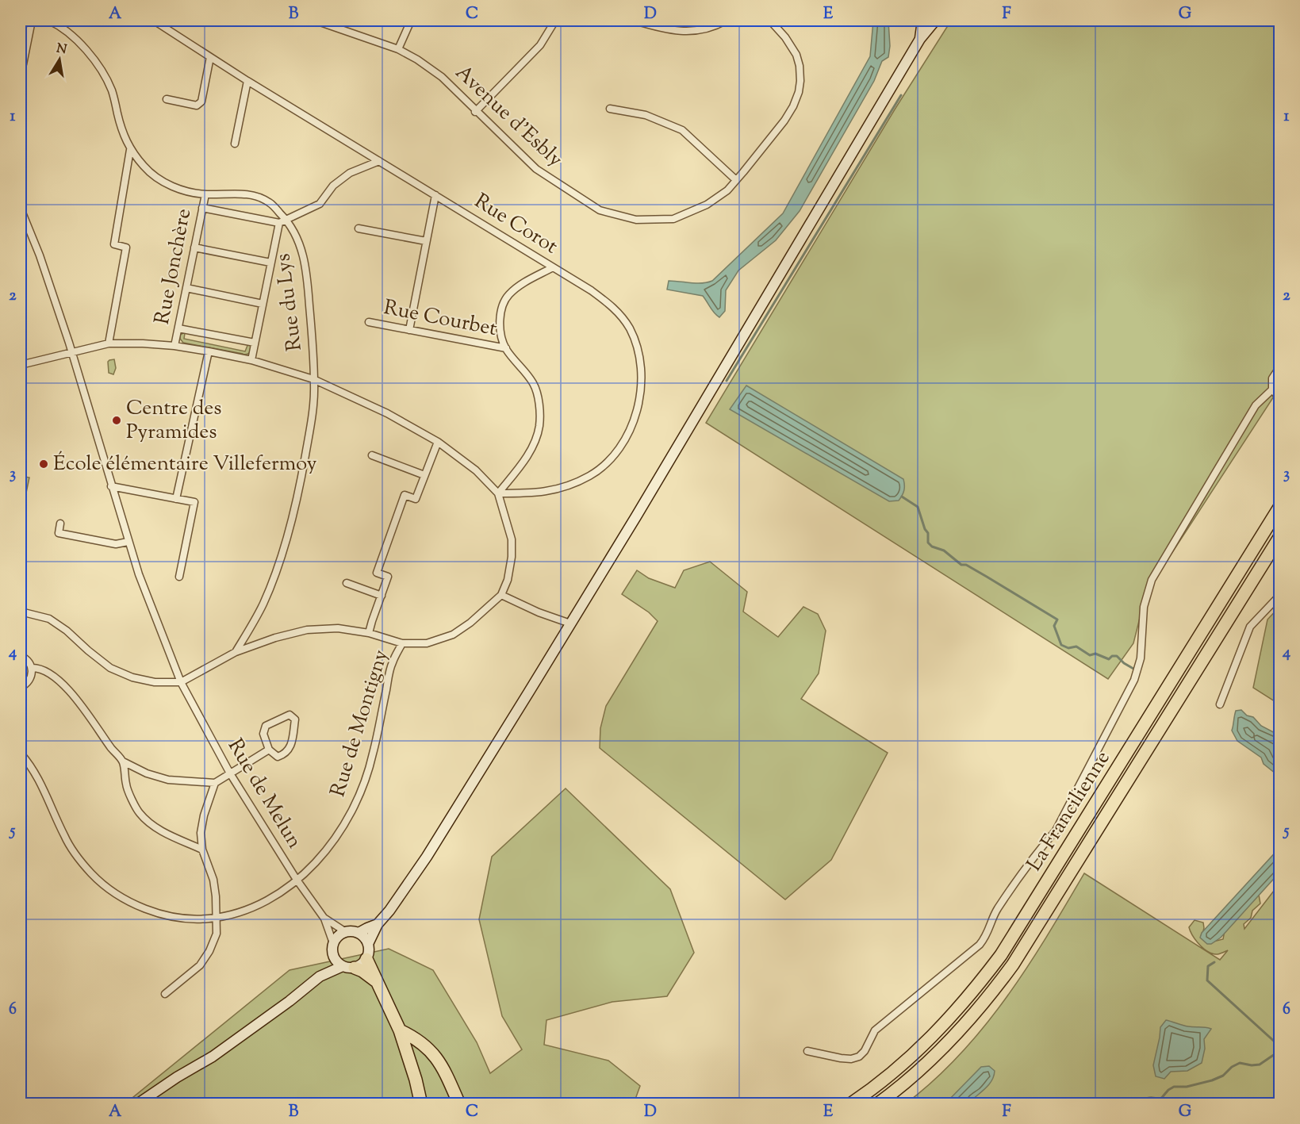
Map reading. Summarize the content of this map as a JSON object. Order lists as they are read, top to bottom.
{
  "streets": {
    "highway": ["La Francilienne"],
    "street": [
      "Avenue d'Esbly",
      "Rue Corot",
      "Rue Jonchère",
      "Rue du Lys",
      "Rue Courbet",
      "Rue de Montigny",
      "Rue de Melun"
    ]
  },
  "crossings": [
    ["Rue Jonchère", "Rue du Lys"],
    ["Rue de Montigny", "Rue de Melun"]
  ],
  "places": ["Centre des Pyramides", "École élémentaire Villefermoy"],
  "north": "top",
  "grid": {
    "columns": [
      "A",
      "B",
      "C",
      "D",
      "E",
      "F",
      "G"
    ],
    "rows": [
      "1",
      "2",
      "3",
      "4",
      "5",
      "6"
    ]
  }
}
